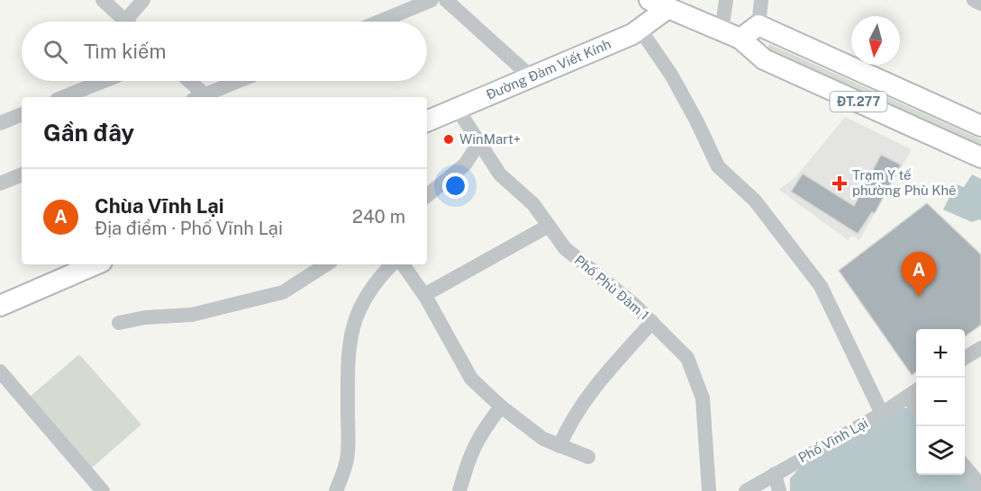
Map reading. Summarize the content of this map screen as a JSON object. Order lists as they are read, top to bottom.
{
  "streets": {
    "main road": ["Đường Đàm Viết Kính", "ĐT.277"],
    "street": ["Phố Phù Đàm 1", "Phố Vĩnh Lại"]
  },
  "crossings": [
    ["Đường Đàm Viết Kính", "ĐT.277"],
    ["Đường Đàm Viết Kính", "Phố Phù Đàm 1"]
  ],
  "places": {
    "other": ["WinMart+"],
    "health": ["Trạm Y tế phường Phù Khê"]
  },
  "north": "bottom",
  "page": {
    "search": "Tìm kiếm",
    "heading": "Gần đây",
    "list": [
      {
        "mark": "A",
        "name": "Chùa Vĩnh Lại",
        "note": "Địa điểm · Phố Vĩnh Lại",
        "value": "240 m"
      }
    ],
    "pins": "A",
    "map_buttons": ["+", "−"]
  }
}
